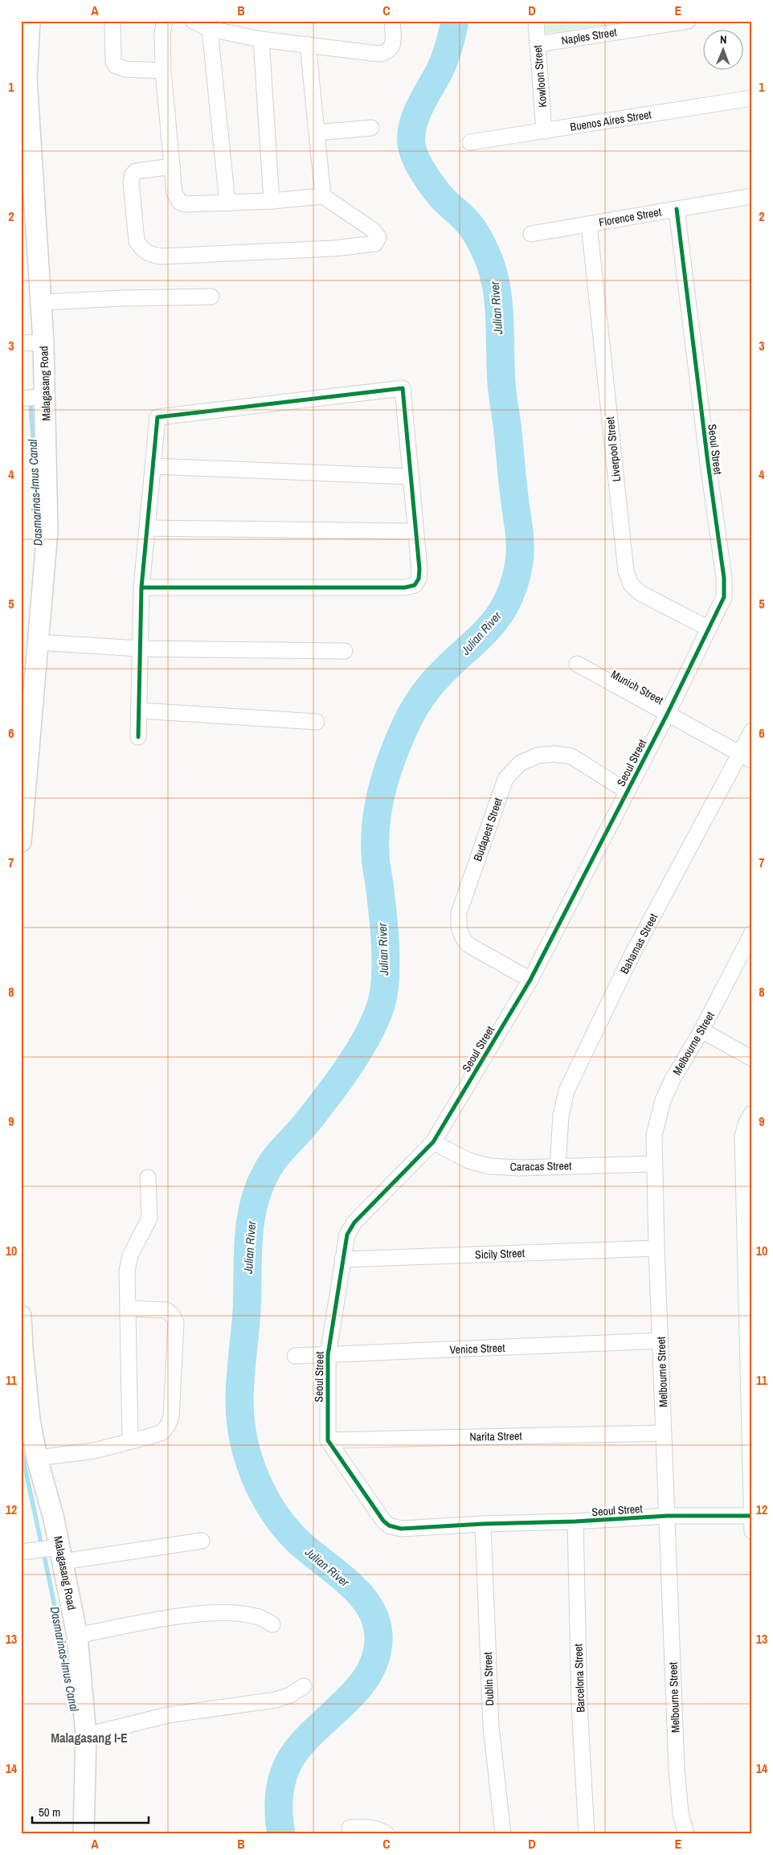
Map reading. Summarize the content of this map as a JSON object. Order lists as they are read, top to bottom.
{
  "streets": {
    "main road": ["Malagasang Road"],
    "street": [
      "Naples Street",
      "Kowloon Street",
      "Buenos Aires Street",
      "Florence Street",
      "Liverpool Street",
      "Seoul Street",
      "Munich Street",
      "Budapest Street",
      "Bahamas Street",
      "Melbourne Street",
      "Caracas Street",
      "Sicily Street",
      "Venice Street",
      "Narita Street",
      "Barcelona Street",
      "Dublin Street"
    ]
  },
  "crossings": [
    ["Naples Street", "Kowloon Street"],
    ["Kowloon Street", "Buenos Aires Street"],
    ["Florence Street", "Liverpool Street"],
    ["Florence Street", "Seoul Street"],
    ["Liverpool Street", "Seoul Street"],
    ["Seoul Street", "Munich Street"],
    ["Seoul Street", "Budapest Street"],
    ["Seoul Street", "Melbourne Street"],
    ["Seoul Street", "Caracas Street"],
    ["Seoul Street", "Sicily Street"],
    ["Seoul Street", "Venice Street"],
    ["Seoul Street", "Narita Street"],
    ["Seoul Street", "Barcelona Street"],
    ["Seoul Street", "Dublin Street"],
    ["Munich Street", "Bahamas Street"],
    ["Bahamas Street", "Caracas Street"],
    ["Melbourne Street", "Caracas Street"],
    ["Melbourne Street", "Sicily Street"],
    ["Melbourne Street", "Venice Street"],
    ["Melbourne Street", "Narita Street"]
  ],
  "districts": ["Malagasang I-E"],
  "water": ["Julian River", "Dasmarinas-Imus Canal"],
  "scale_bar": "50 m",
  "north": "top",
  "grid": {
    "columns": [
      "A",
      "B",
      "C",
      "D",
      "E"
    ],
    "rows": [
      "1",
      "2",
      "3",
      "4",
      "5",
      "6",
      "7",
      "8",
      "9",
      "10",
      "11",
      "12",
      "13",
      "14"
    ]
  }
}
